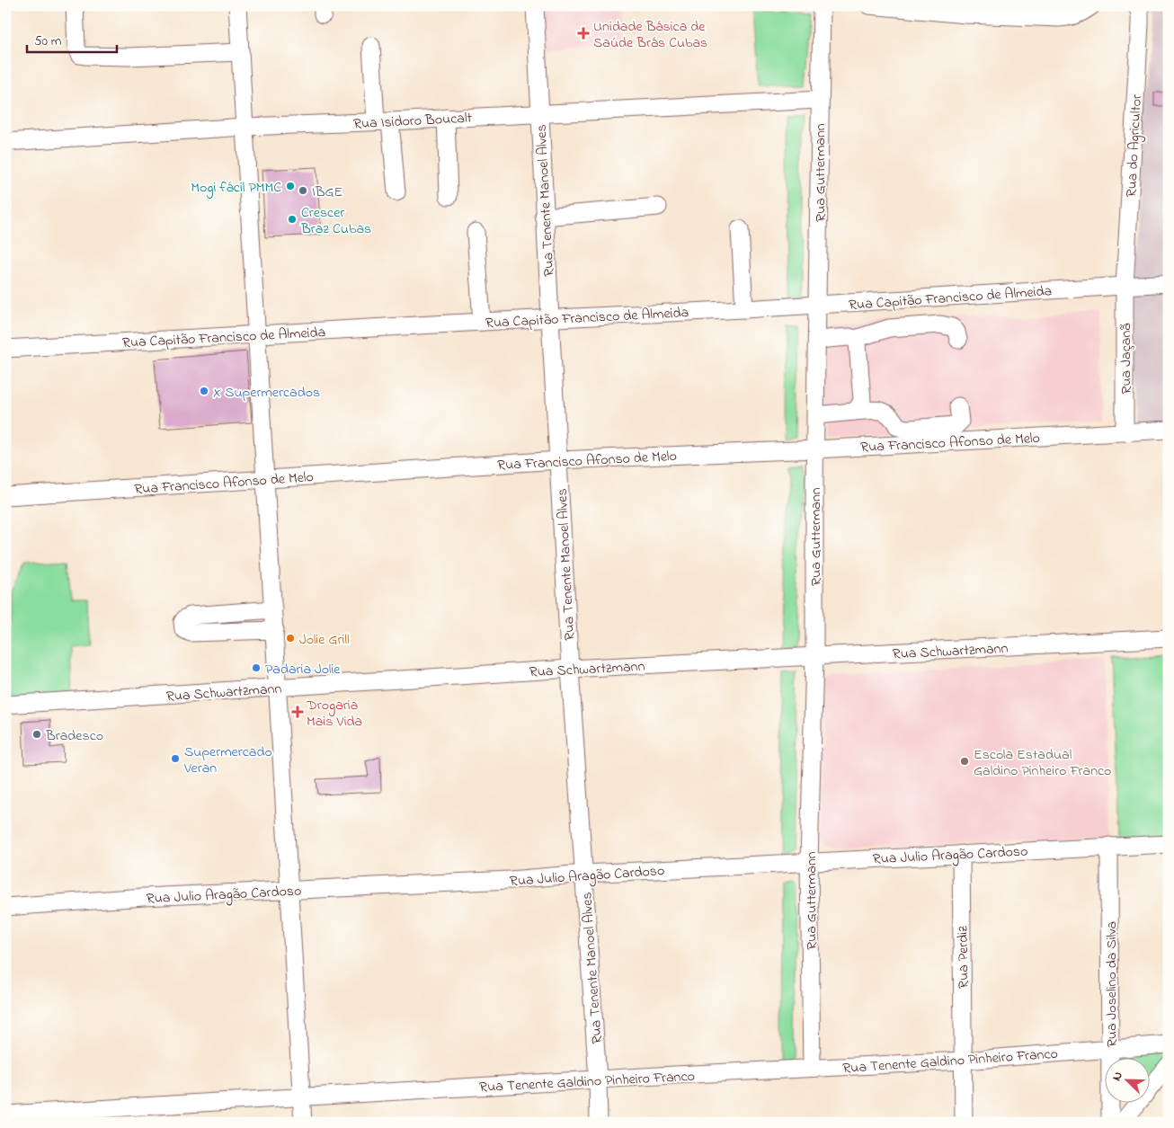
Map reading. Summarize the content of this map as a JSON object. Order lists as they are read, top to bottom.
{
  "streets": {
    "street": [
      "Rua Isidoro Boucalt",
      "Rua do Agricultor",
      "Rua Guttermann",
      "Rua Tenente Manoel Alves",
      "Rua Capitão Francisco de Almeida",
      "Rua Jaçanã",
      "Rua Francisco Afonso de Melo",
      "Rua Schwartzmann",
      "Rua Julio Aragão Cardoso",
      "Rua Perdiz",
      "Rua Joselino da Silva",
      "Rua Tenente Galdino Pinheiro Franco"
    ]
  },
  "crossings": [
    ["Rua Isidoro Boucalt", "Rua Guttermann"],
    ["Rua Isidoro Boucalt", "Rua Tenente Manoel Alves"],
    ["Rua do Agricultor", "Rua Capitão Francisco de Almeida"],
    ["Rua do Agricultor", "Rua Jaçanã"],
    ["Rua Guttermann", "Rua Capitão Francisco de Almeida"],
    ["Rua Guttermann", "Rua Francisco Afonso de Melo"],
    ["Rua Guttermann", "Rua Schwartzmann"],
    ["Rua Guttermann", "Rua Julio Aragão Cardoso"],
    ["Rua Guttermann", "Rua Tenente Galdino Pinheiro Franco"],
    ["Rua Tenente Manoel Alves", "Rua Capitão Francisco de Almeida"],
    ["Rua Tenente Manoel Alves", "Rua Francisco Afonso de Melo"],
    ["Rua Tenente Manoel Alves", "Rua Schwartzmann"],
    ["Rua Tenente Manoel Alves", "Rua Julio Aragão Cardoso"],
    ["Rua Tenente Manoel Alves", "Rua Tenente Galdino Pinheiro Franco"],
    ["Rua Capitão Francisco de Almeida", "Rua Jaçanã"],
    ["Rua Jaçanã", "Rua Francisco Afonso de Melo"],
    ["Rua Julio Aragão Cardoso", "Rua Perdiz"],
    ["Rua Julio Aragão Cardoso", "Rua Joselino da Silva"],
    ["Rua Perdiz", "Rua Tenente Galdino Pinheiro Franco"],
    ["Rua Joselino da Silva", "Rua Tenente Galdino Pinheiro Franco"]
  ],
  "places": {
    "health": ["Unidade Básica de Saúde Brás Cubas", "Drogaria Mais Vida"],
    "other": [
      "Mogi fácil PMMC",
      "IBGE",
      "Crescer Braz Cubas",
      "X Supermercados",
      "Jolie Grill",
      "Padaria Jolie",
      "Bradesco",
      "Supermercado Veran",
      "Escola Estadual Galdino Pinheiro Franco"
    ]
  },
  "scale_bar": "50 m",
  "north": "top left"
}
